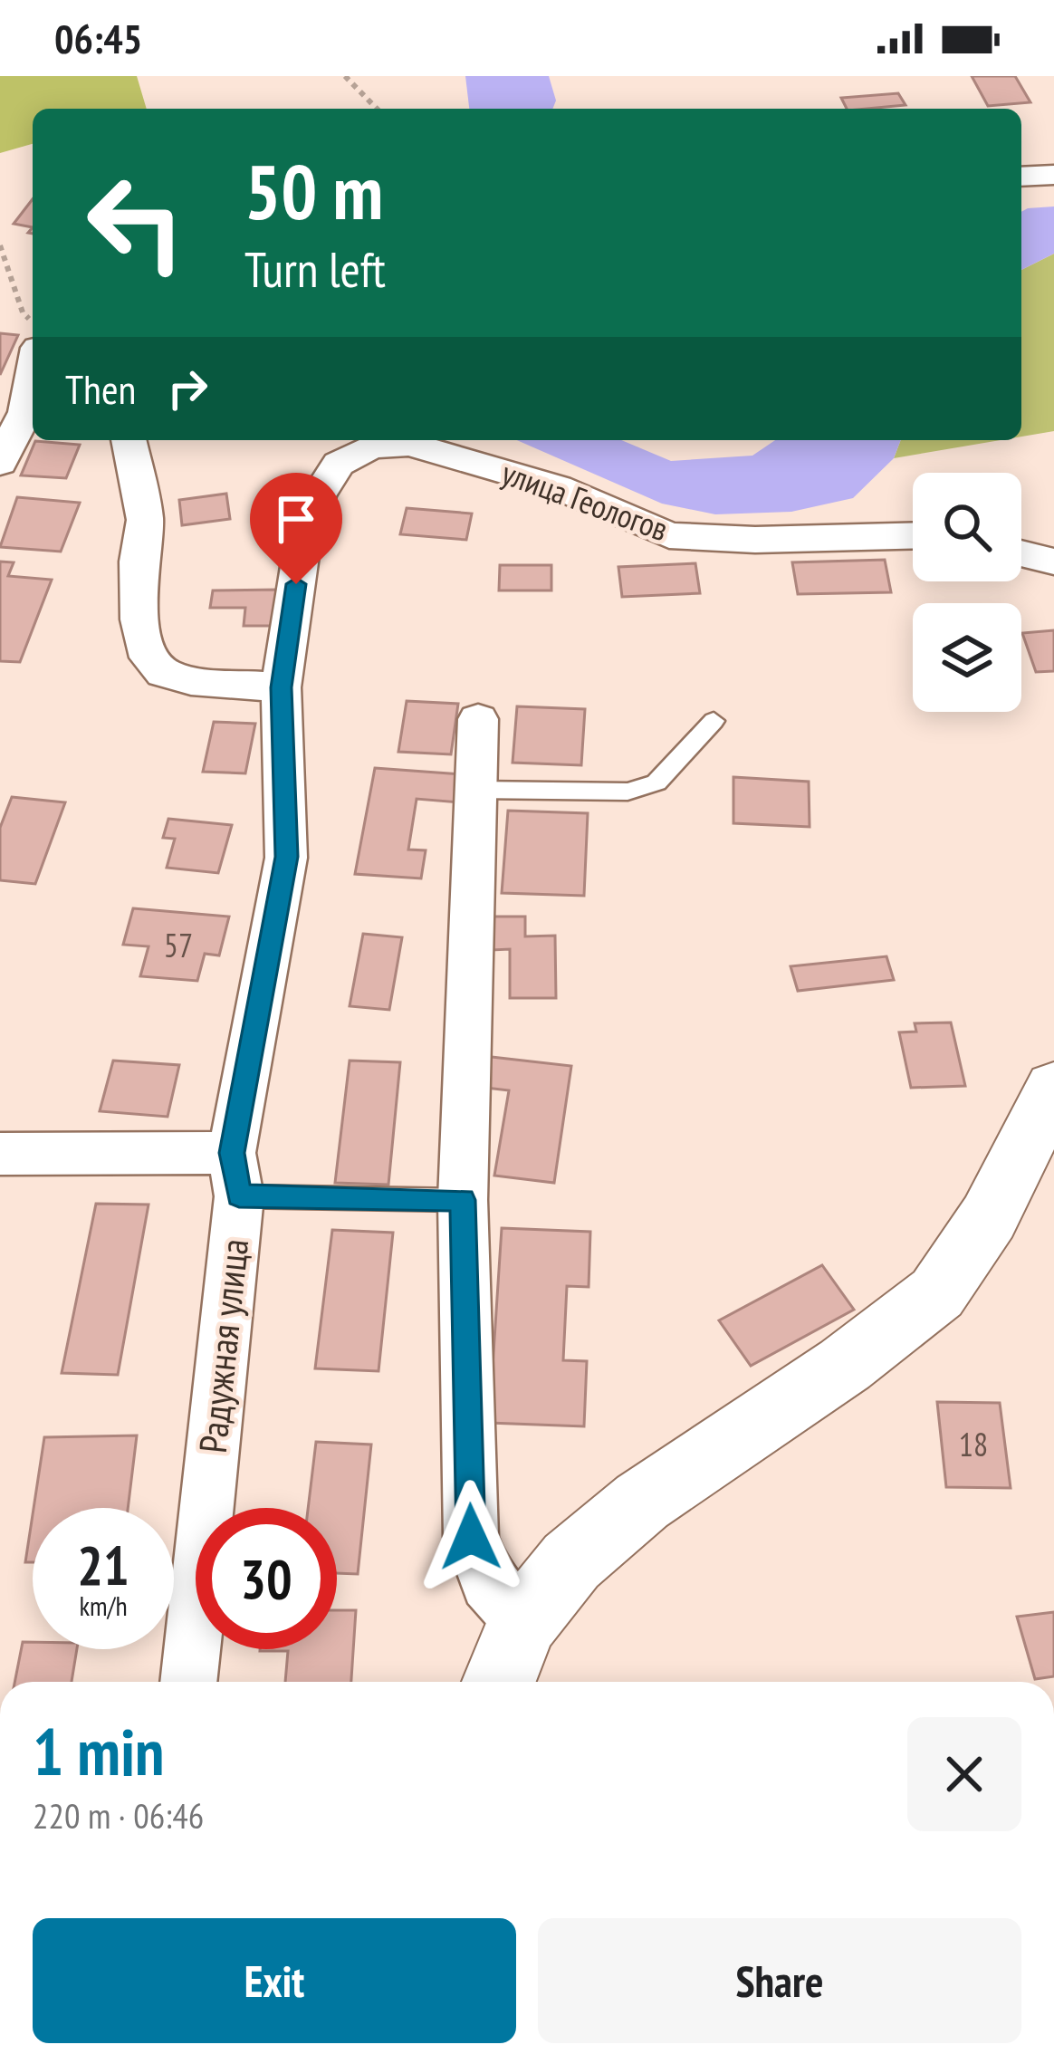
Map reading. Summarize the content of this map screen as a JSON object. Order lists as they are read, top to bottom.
{
  "streets": {
    "street": ["улица Геологов", "Радужная улица"]
  },
  "crossings": [
    ["улица Геологов", "Радужная улица"]
  ],
  "house_numbers": ["57", "18"],
  "page": {
    "status": "06:45",
    "turn": ["50 m", "Turn left"],
    "then": "Then",
    "speed": "21 km/h",
    "limit": "30",
    "heading": ["1 min", "220 m · 06:46"],
    "buttons": ["Exit", "Share"]
  }
}
